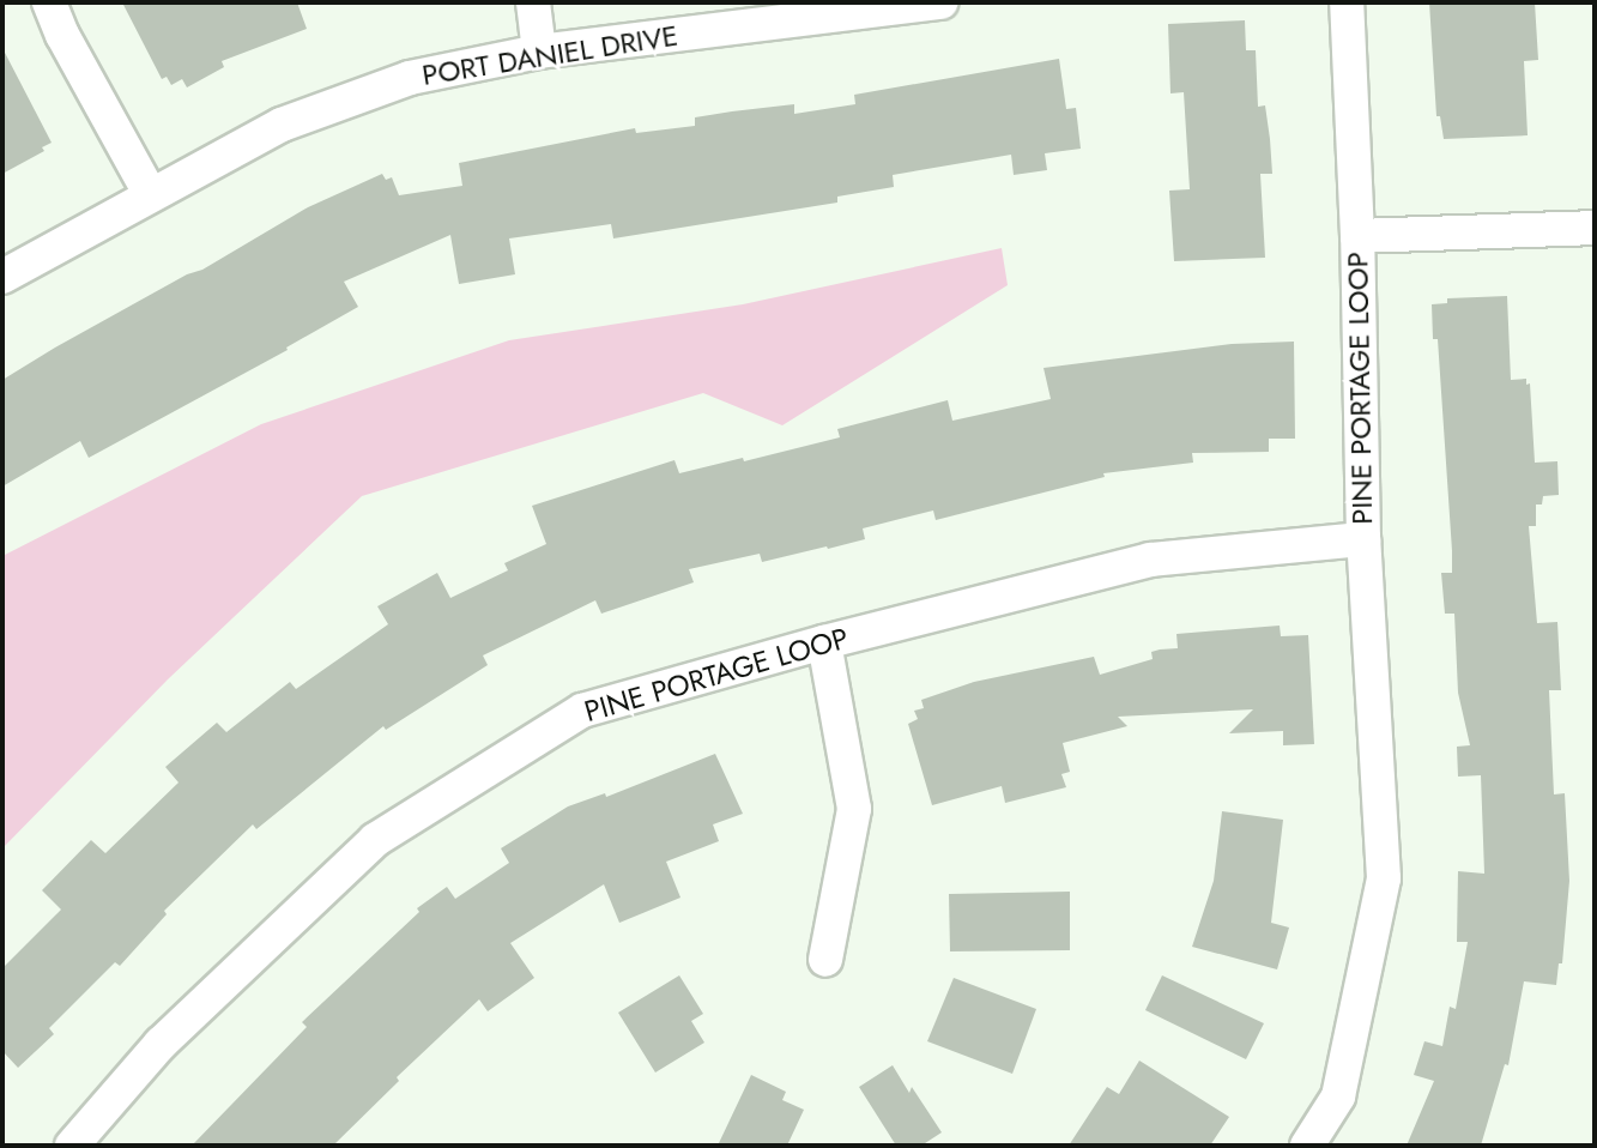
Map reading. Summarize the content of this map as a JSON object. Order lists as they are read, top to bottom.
{
  "streets": {
    "street": ["PORT DANIEL DRIVE", "PINE PORTAGE LOOP"]
  }
}
